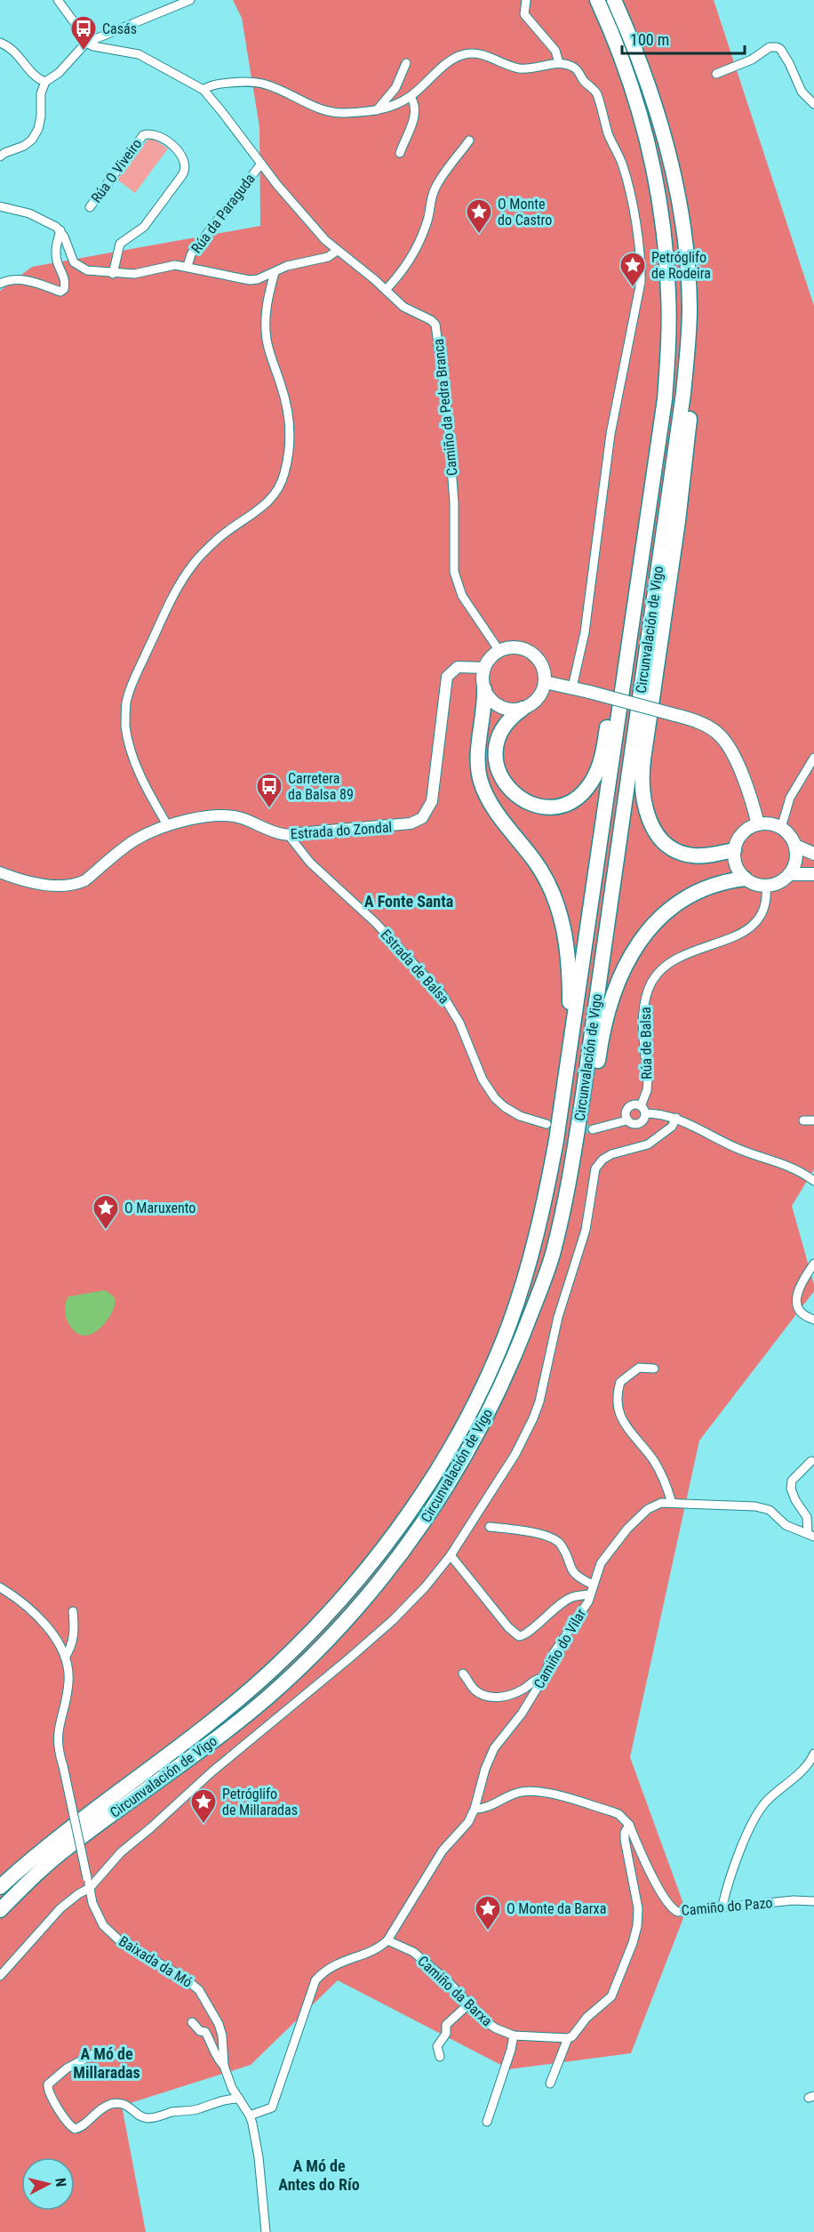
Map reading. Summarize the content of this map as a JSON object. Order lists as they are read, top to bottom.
{
  "streets": {
    "highway": ["Circunvalación de Vigo"],
    "street": [
      "Rúa O Viveiro",
      "Rúa da Paraguda",
      "Camiño da Pedra Branca",
      "Estrada do Zondal",
      "Estrada de Balsa",
      "Rúa de Balsa",
      "Camiño do Vilar",
      "Camiño do Pazo",
      "Baixada da Mó",
      "Camiño da Barxa"
    ]
  },
  "crossings": [
    ["Rúa da Paraguda", "Camiño da Pedra Branca"],
    ["Camiño da Pedra Branca", "Estrada do Zondal"],
    ["Estrada do Zondal", "Estrada de Balsa"]
  ],
  "districts": ["A Fonte Santa", "A Mó de Millaradas", "A Mó de Antes do Río"],
  "places": {
    "bus stop": ["Casás", "Carretera da Balsa 89"],
    "place": [
      "O Monte do Castro",
      "Petróglifo de Rodeira",
      "O Maruxento",
      "Petróglifo de Millaradas",
      "O Monte da Barxa"
    ]
  },
  "scale_bar": "100 m",
  "north": "right"
}
